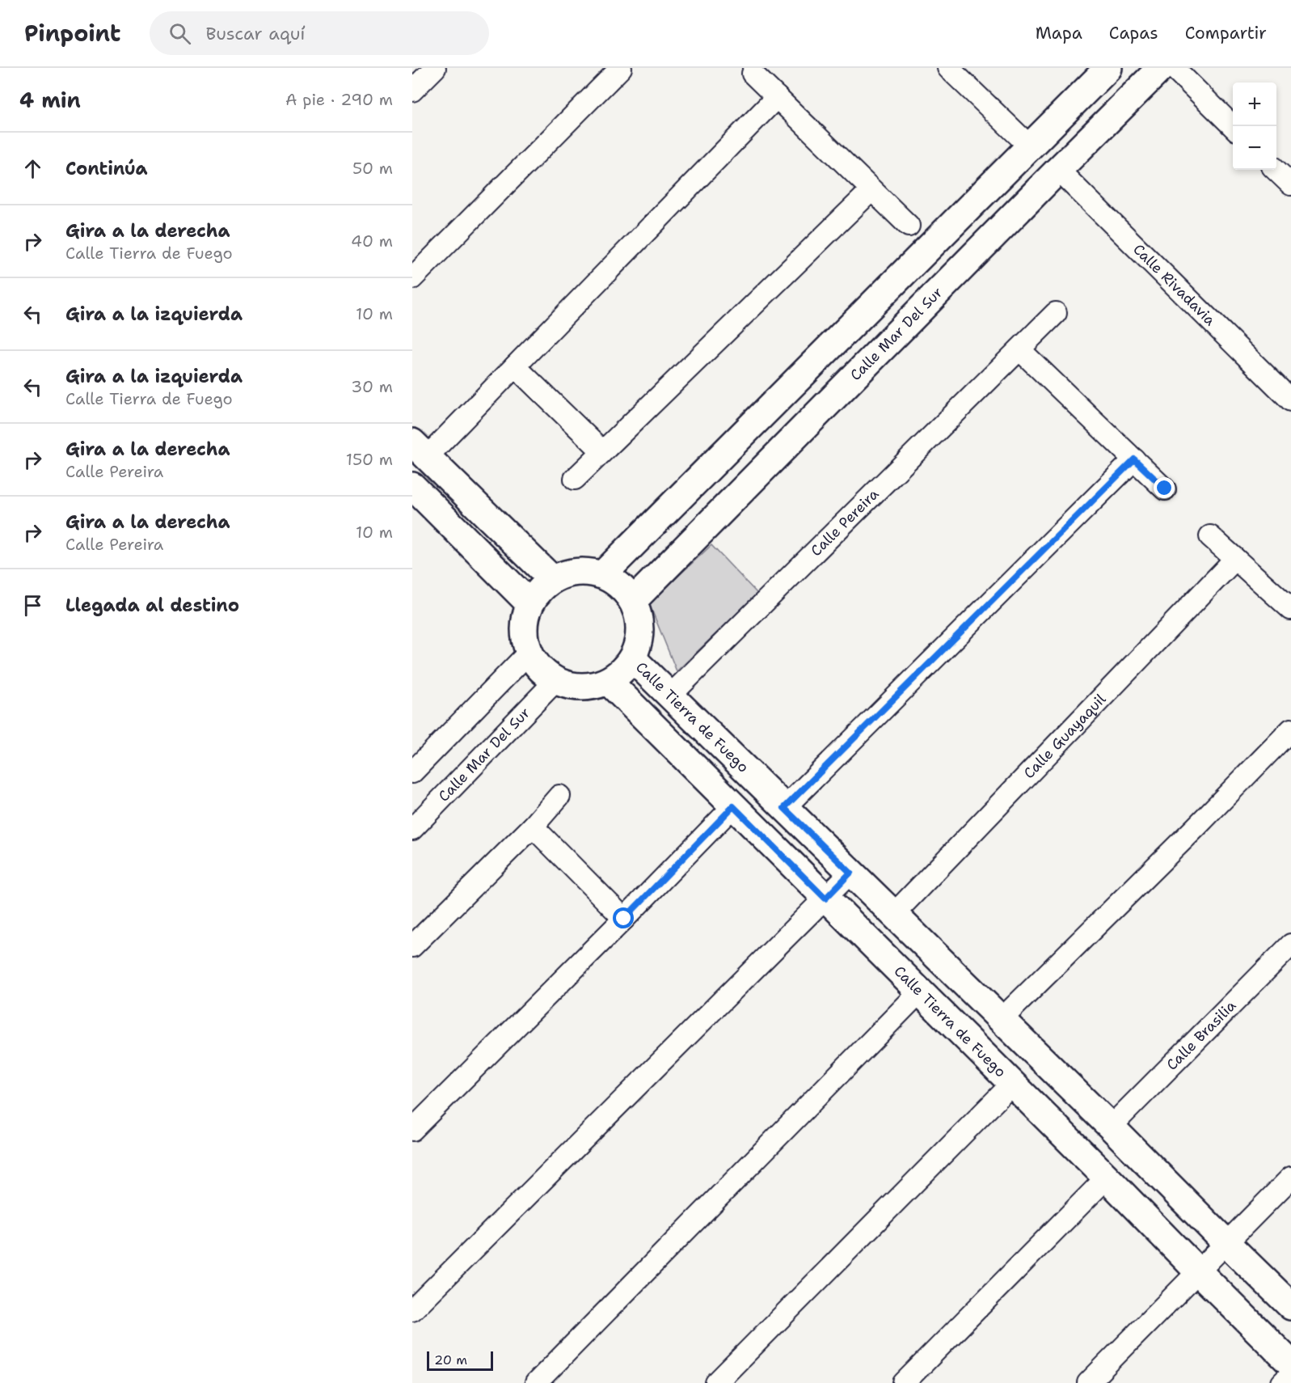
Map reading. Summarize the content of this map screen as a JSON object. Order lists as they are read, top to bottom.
{
  "streets": {
    "street": [
      "Calle Rivadavia",
      "Calle Mar Del Sur",
      "Calle Pereira",
      "Calle Tierra de Fuego",
      "Calle Guayaquil",
      "Calle Brasilia"
    ]
  },
  "crossings": [
    ["Calle Rivadavia", "Calle Mar Del Sur"],
    ["Calle Mar Del Sur", "Calle Tierra de Fuego"],
    ["Calle Pereira", "Calle Tierra de Fuego"],
    ["Calle Tierra de Fuego", "Calle Guayaquil"],
    ["Calle Tierra de Fuego", "Calle Brasilia"]
  ],
  "scale_bar": "20 m",
  "page": {
    "header": "Pinpoint",
    "search": "Buscar aquí",
    "nav": ["Mapa", "Capas", "Compartir"],
    "heading": ["4 min", "A pie · 290 m"],
    "map_buttons": ["+", "−"],
    "list": [
      ["Continúa", "50 m"],
      ["Gira a la derecha", "Calle Tierra de Fuego", "40 m"],
      ["Gira a la izquierda", "10 m"],
      ["Gira a la izquierda", "Calle Tierra de Fuego", "30 m"],
      ["Gira a la derecha", "Calle Pereira", "150 m"],
      ["Gira a la derecha", "Calle Pereira", "10 m"],
      "Llegada al destino"
    ],
    "scale": "20 m"
  }
}
